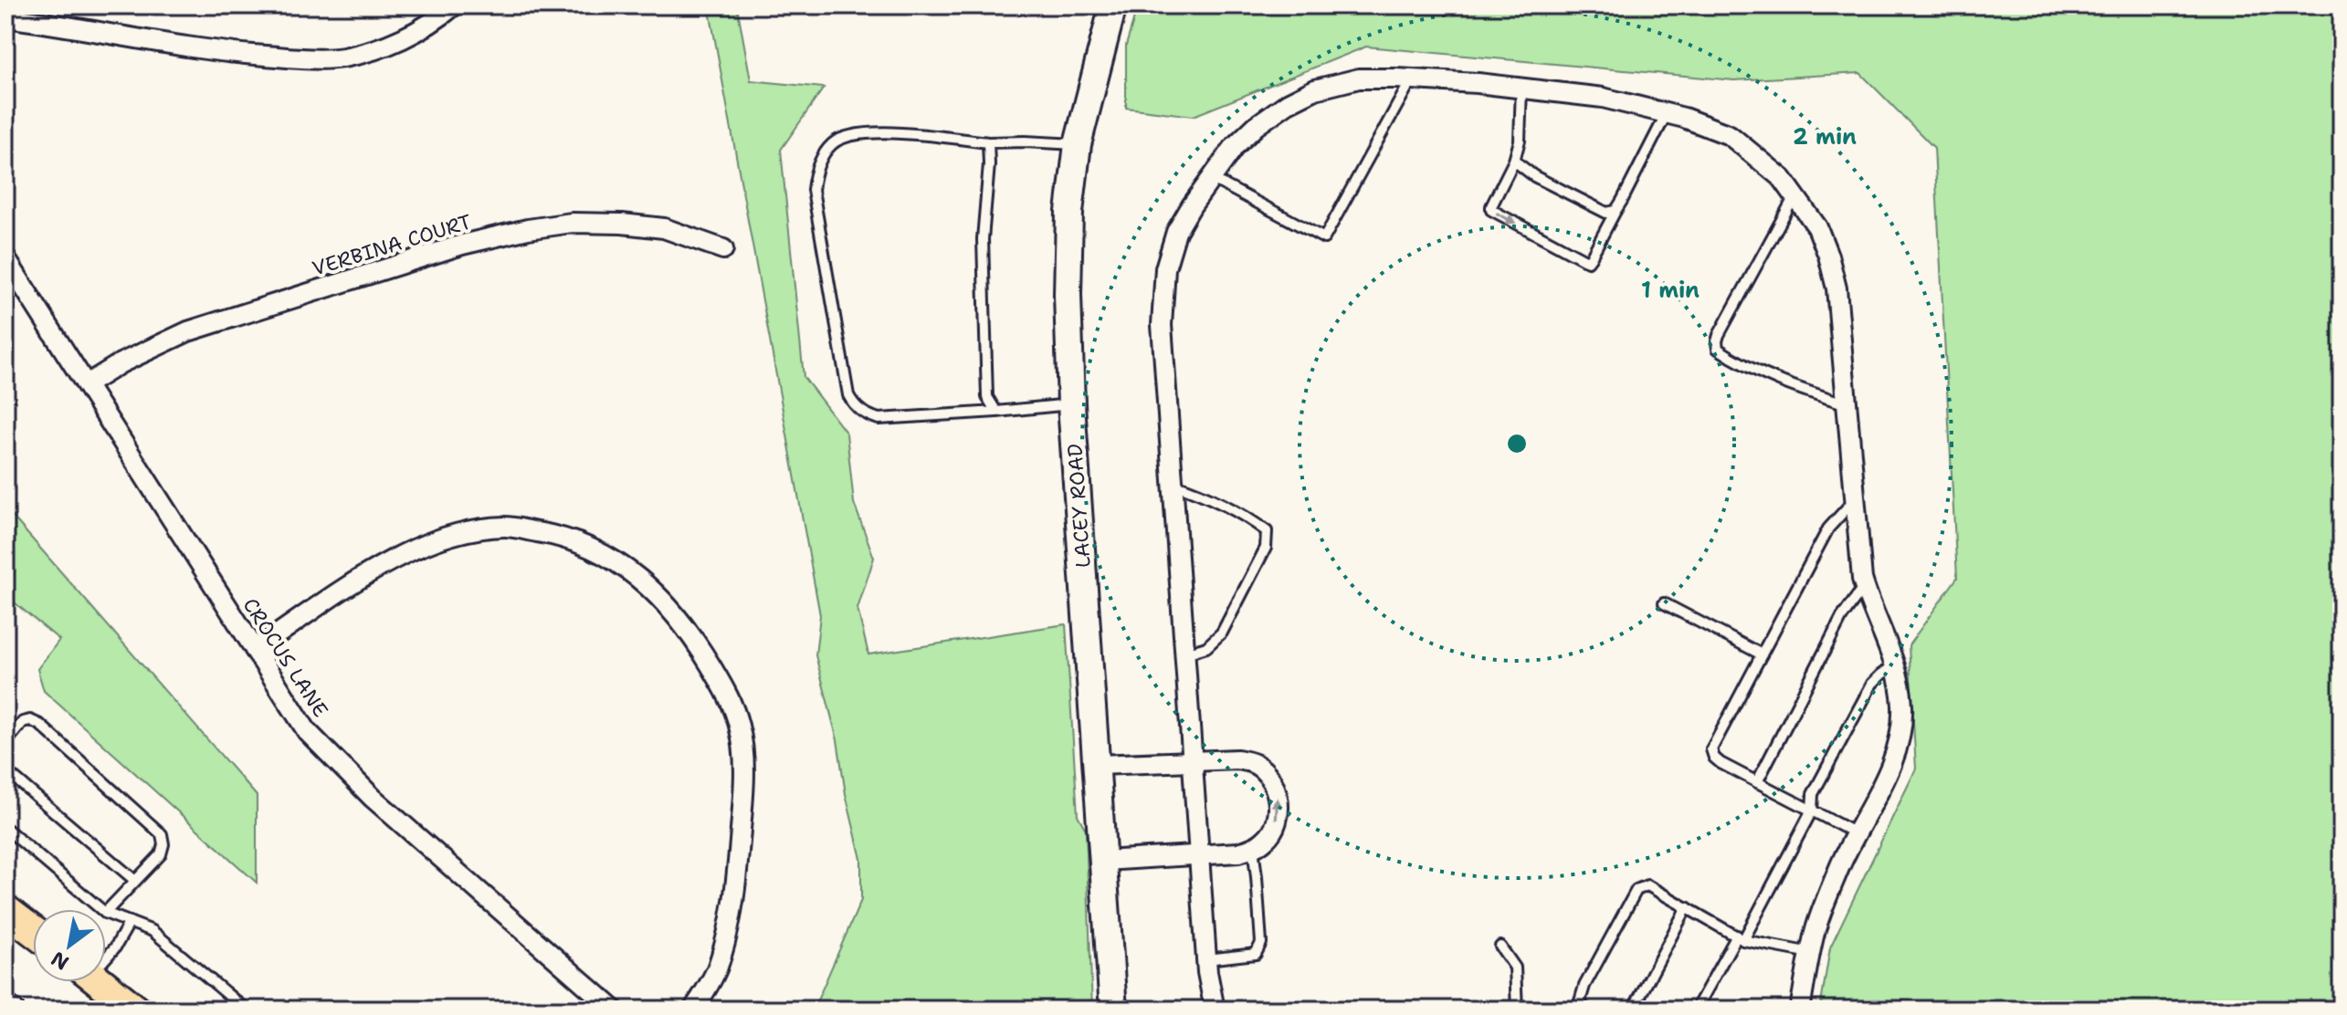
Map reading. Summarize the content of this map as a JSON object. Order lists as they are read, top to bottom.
{
  "streets": {
    "main road": ["LACEY ROAD"],
    "street": ["VERBINA COURT", "CROCUS LANE"]
  },
  "crossings": [
    ["VERBINA COURT", "CROCUS LANE"]
  ],
  "north": "bottom left",
  "rings": ["2 min", "1 min"]
}
